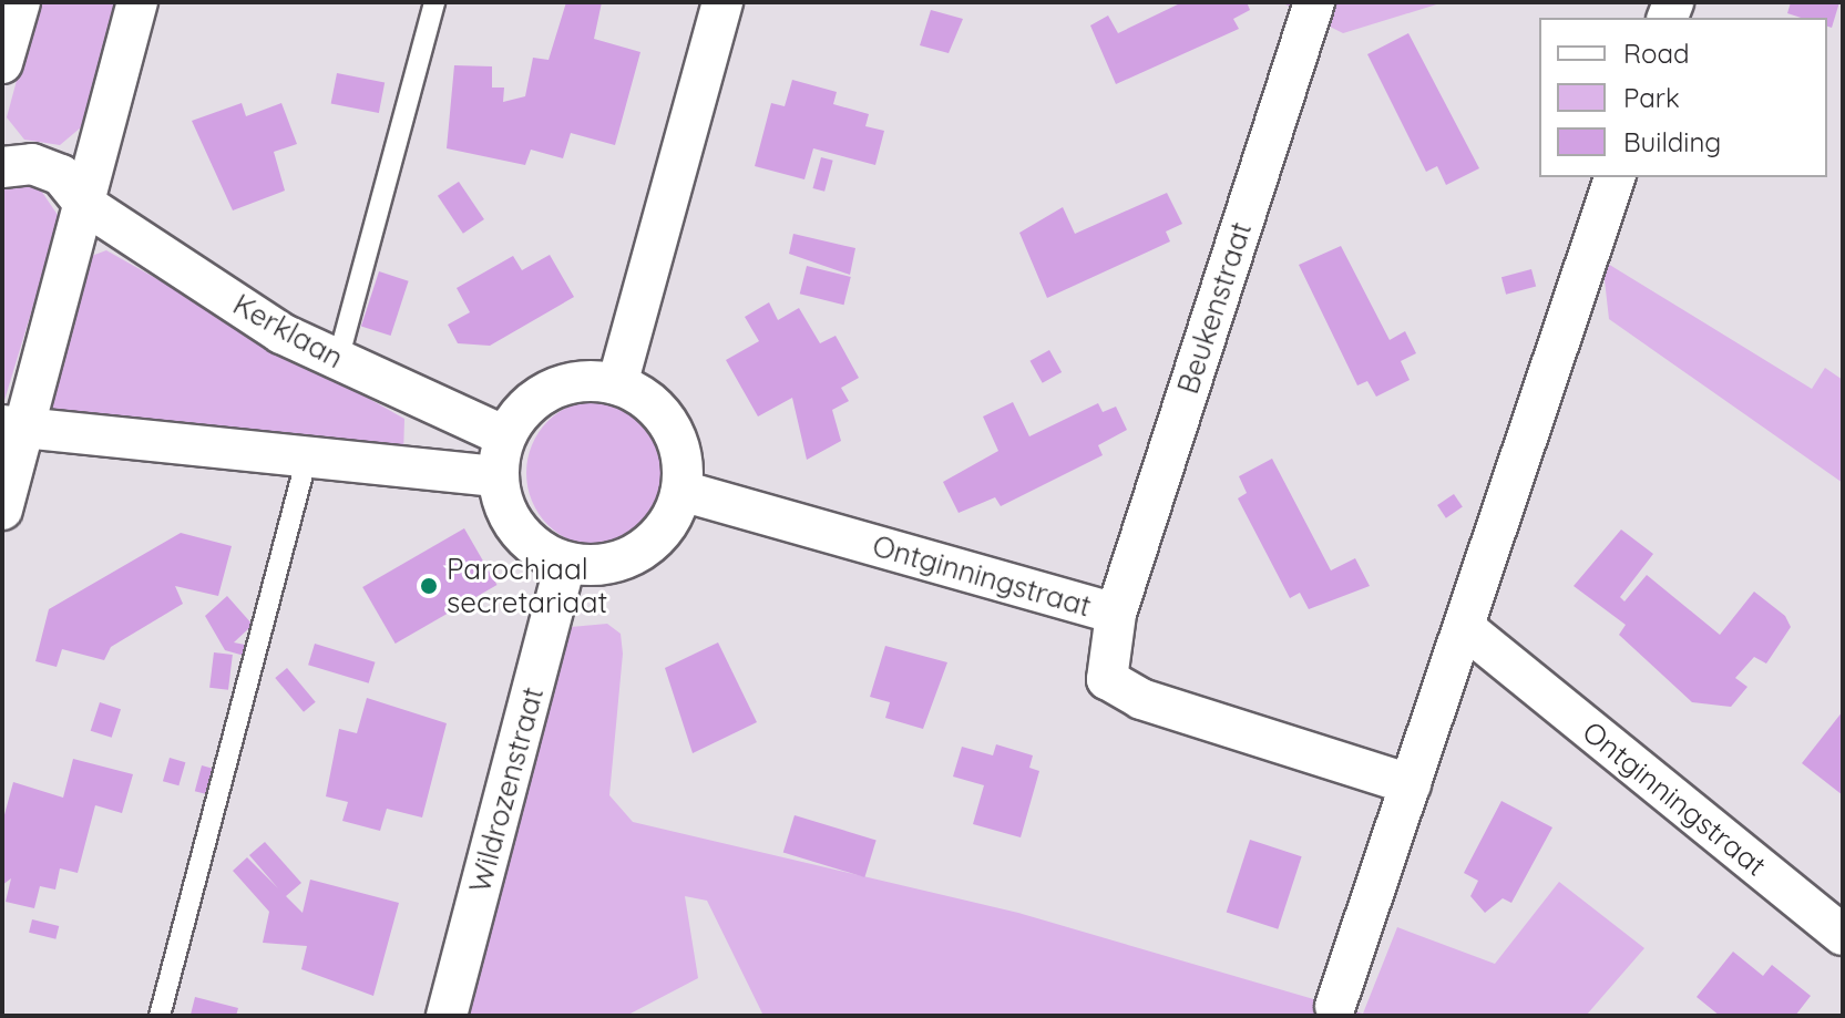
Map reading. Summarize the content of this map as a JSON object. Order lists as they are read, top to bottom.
{
  "streets": {
    "street": [
      "Beukenstraat",
      "Kerklaan",
      "Ontginningstraat",
      "Wildrozenstraat"
    ]
  },
  "crossings": [
    ["Beukenstraat", "Ontginningstraat"],
    ["Kerklaan", "Ontginningstraat"],
    ["Kerklaan", "Wildrozenstraat"],
    ["Ontginningstraat", "Wildrozenstraat"]
  ],
  "places": ["Parochiaal secretariaat"],
  "legend": ["Road", "Park", "Building"]
}
